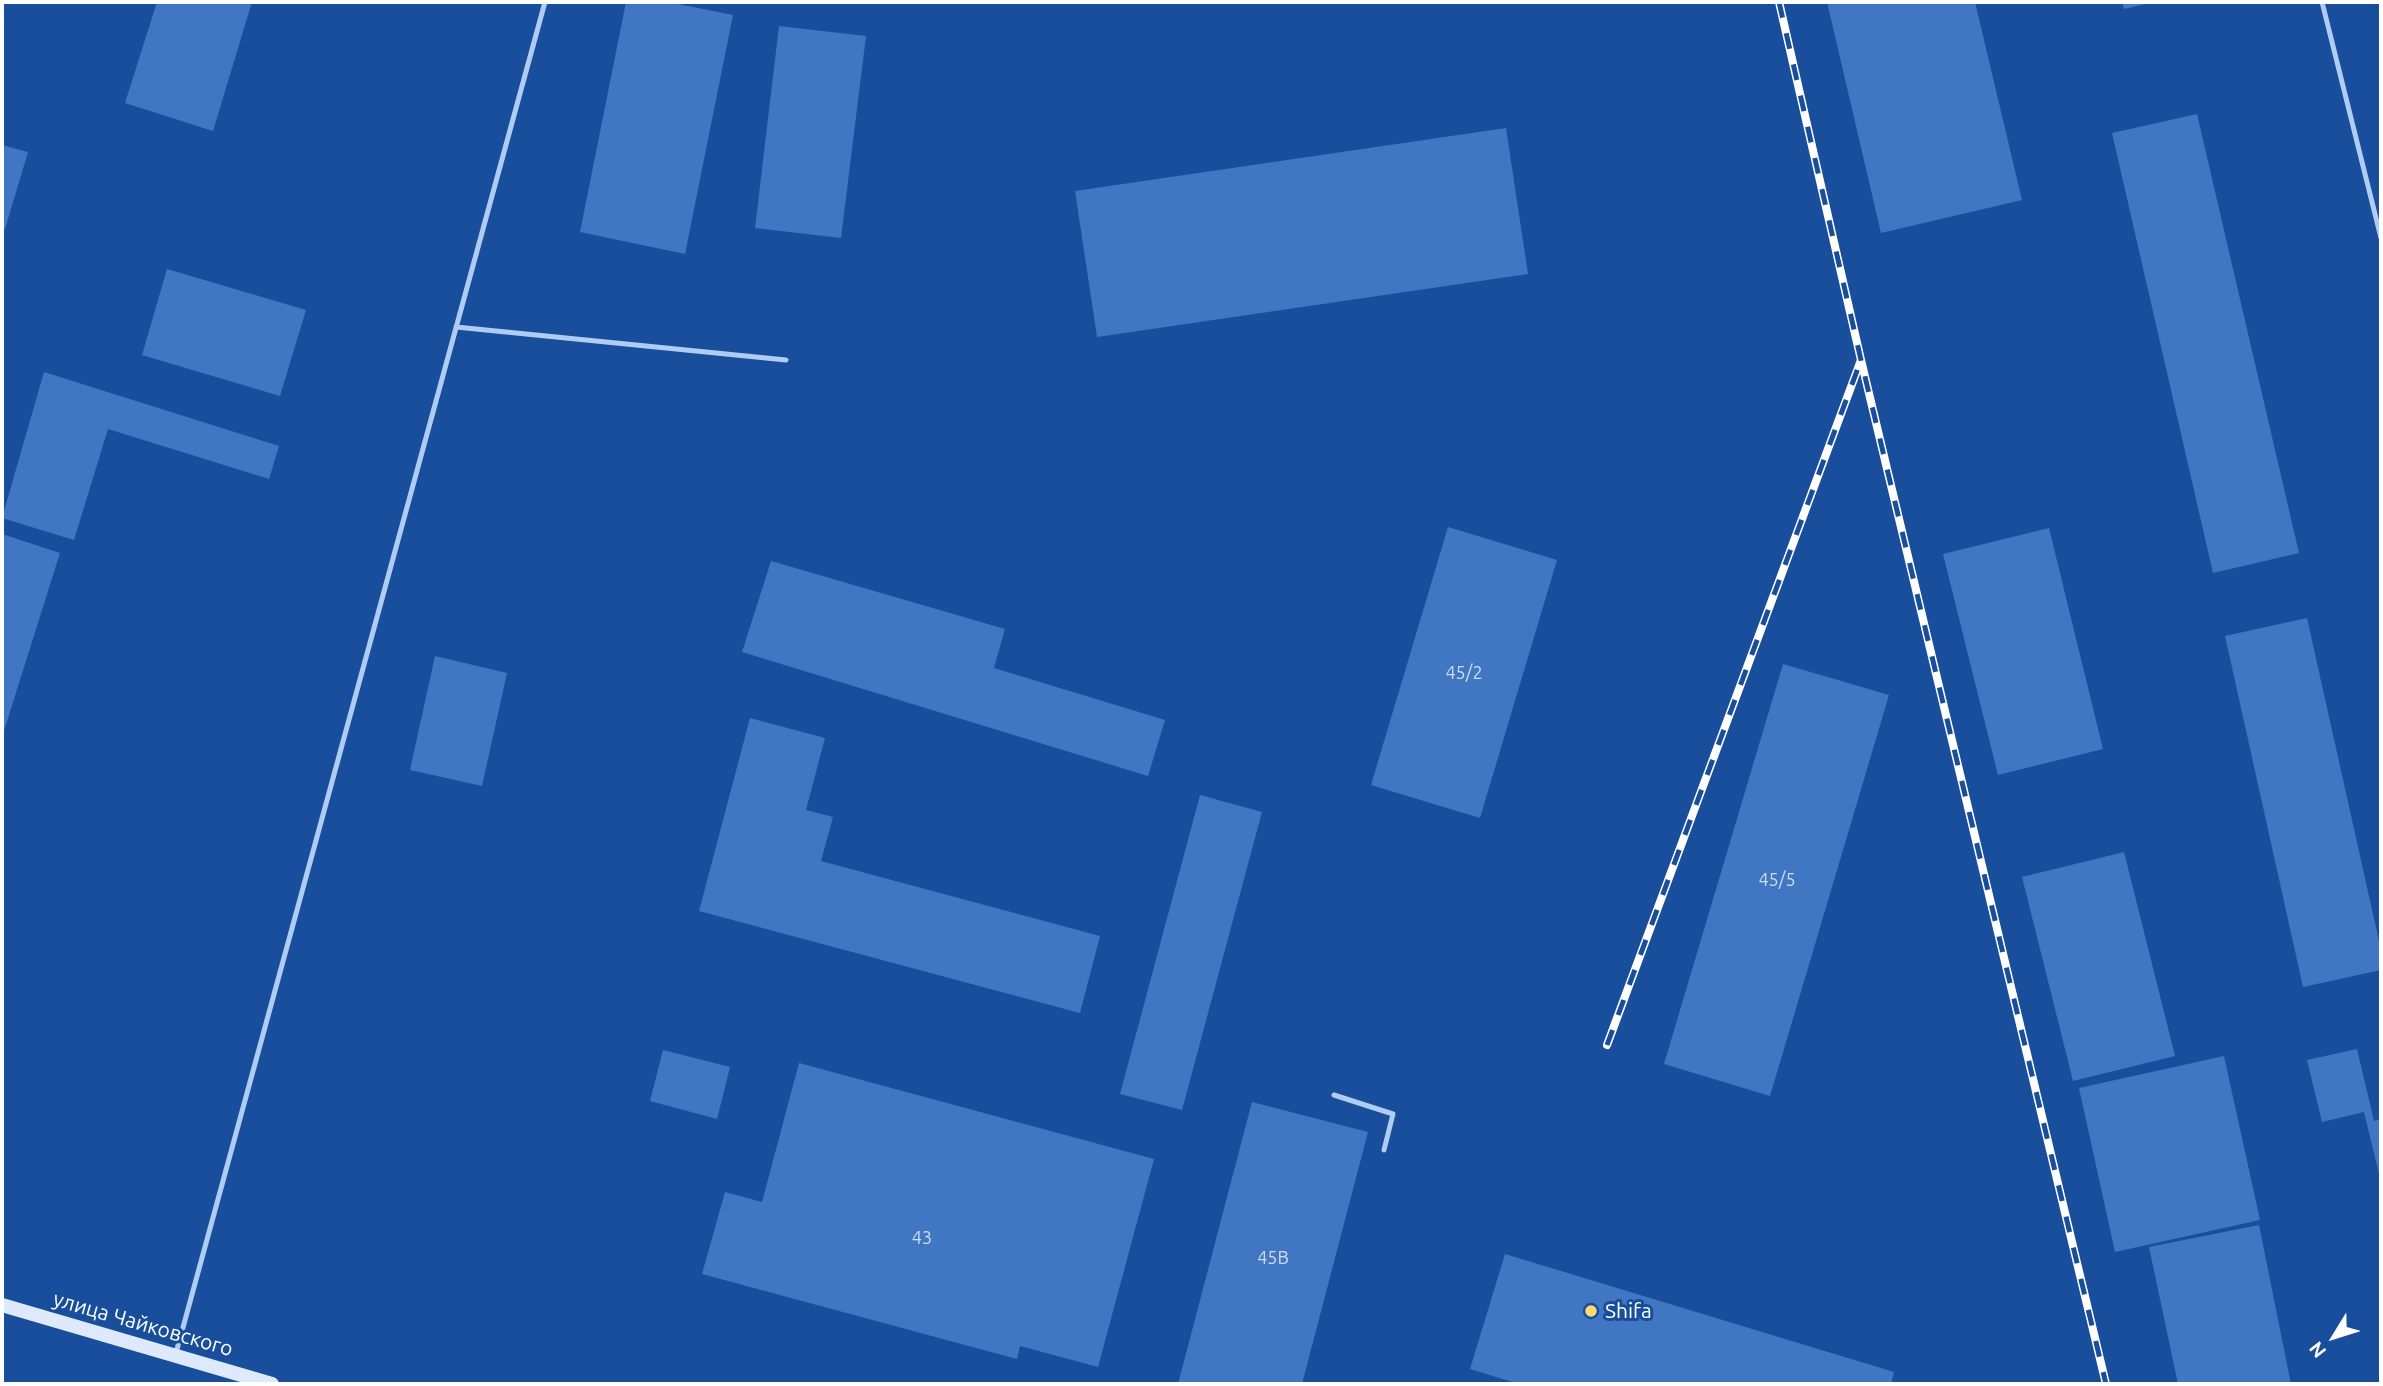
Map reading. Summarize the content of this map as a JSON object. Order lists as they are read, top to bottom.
{
  "streets": {
    "main road": ["улица Чайковского"]
  },
  "places": ["Shifa"],
  "house_numbers": [
    "45/2",
    "45/5",
    "43",
    "45В"
  ],
  "north": "bottom left"
}
